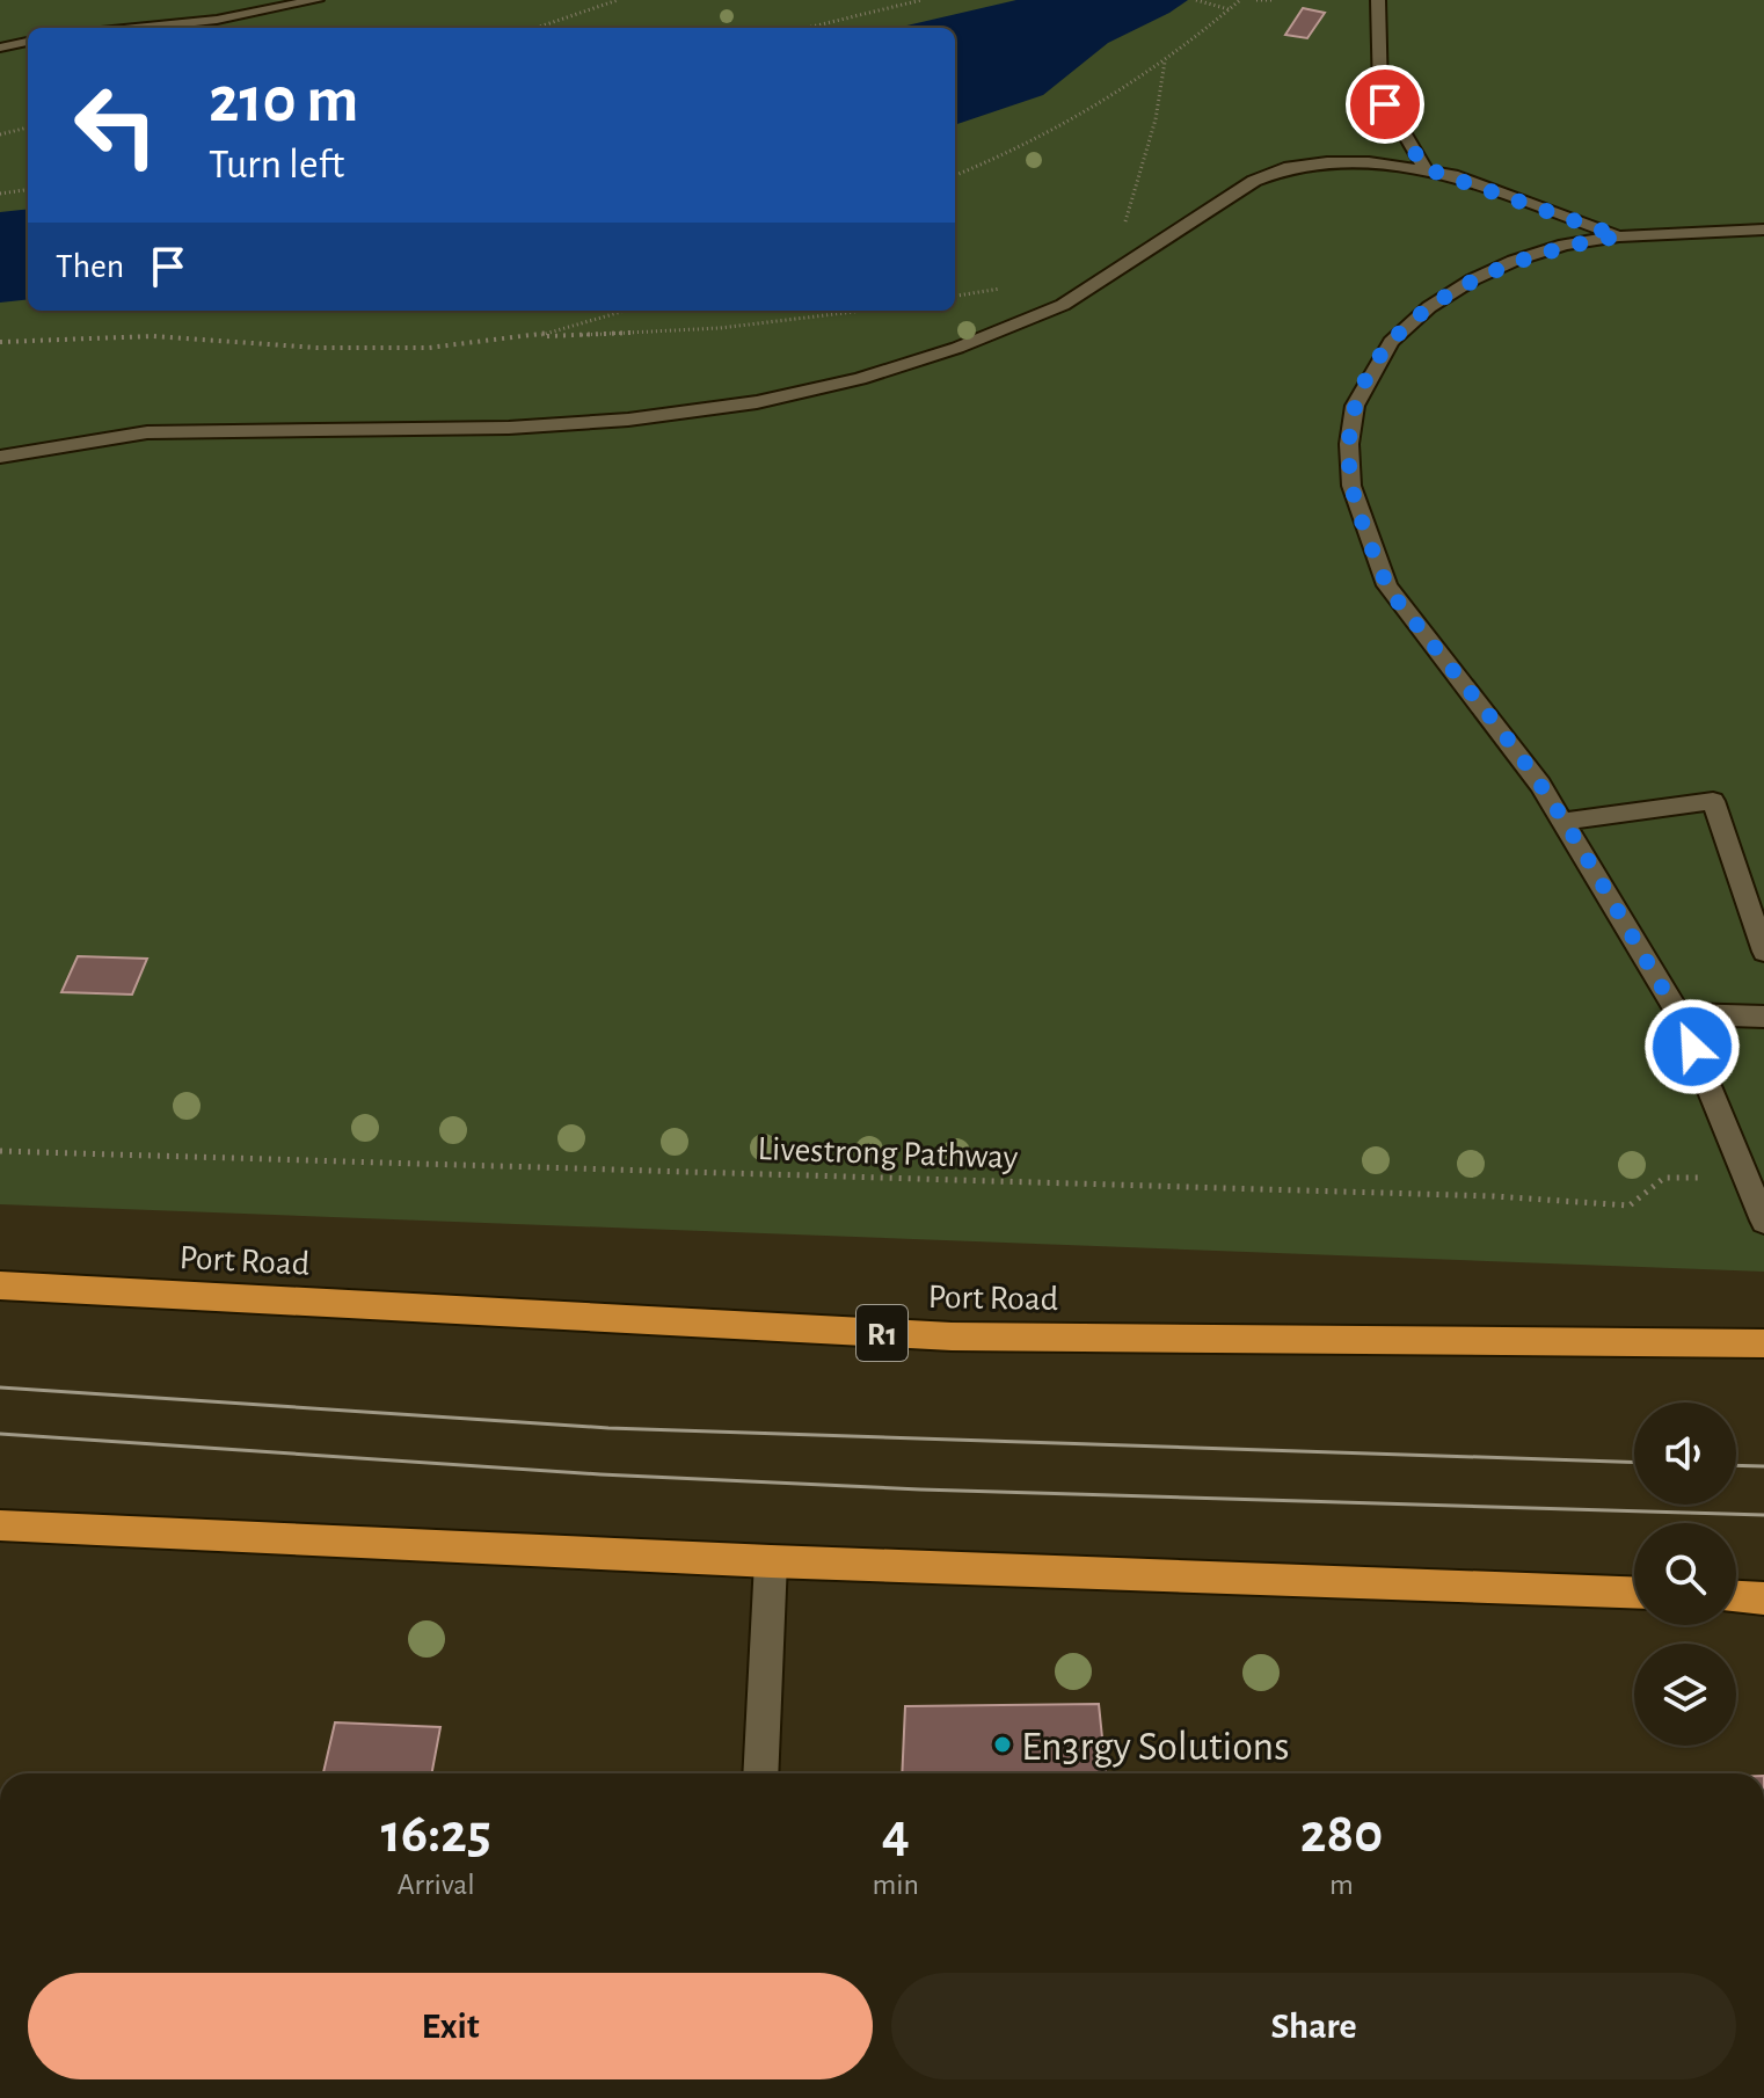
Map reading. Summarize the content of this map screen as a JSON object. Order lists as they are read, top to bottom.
{
  "streets": {
    "highway": ["Port Road", "R1"],
    "path": ["Livestrong Pathway"]
  },
  "places": ["En3rgy Solutions"],
  "page": {
    "turn": ["210 m", "Turn left"],
    "then": "Then",
    "eta": [
      "16:25",
      "Arrival",
      "4",
      "min",
      "280",
      "m"
    ],
    "buttons": ["Exit", "Share"]
  }
}
